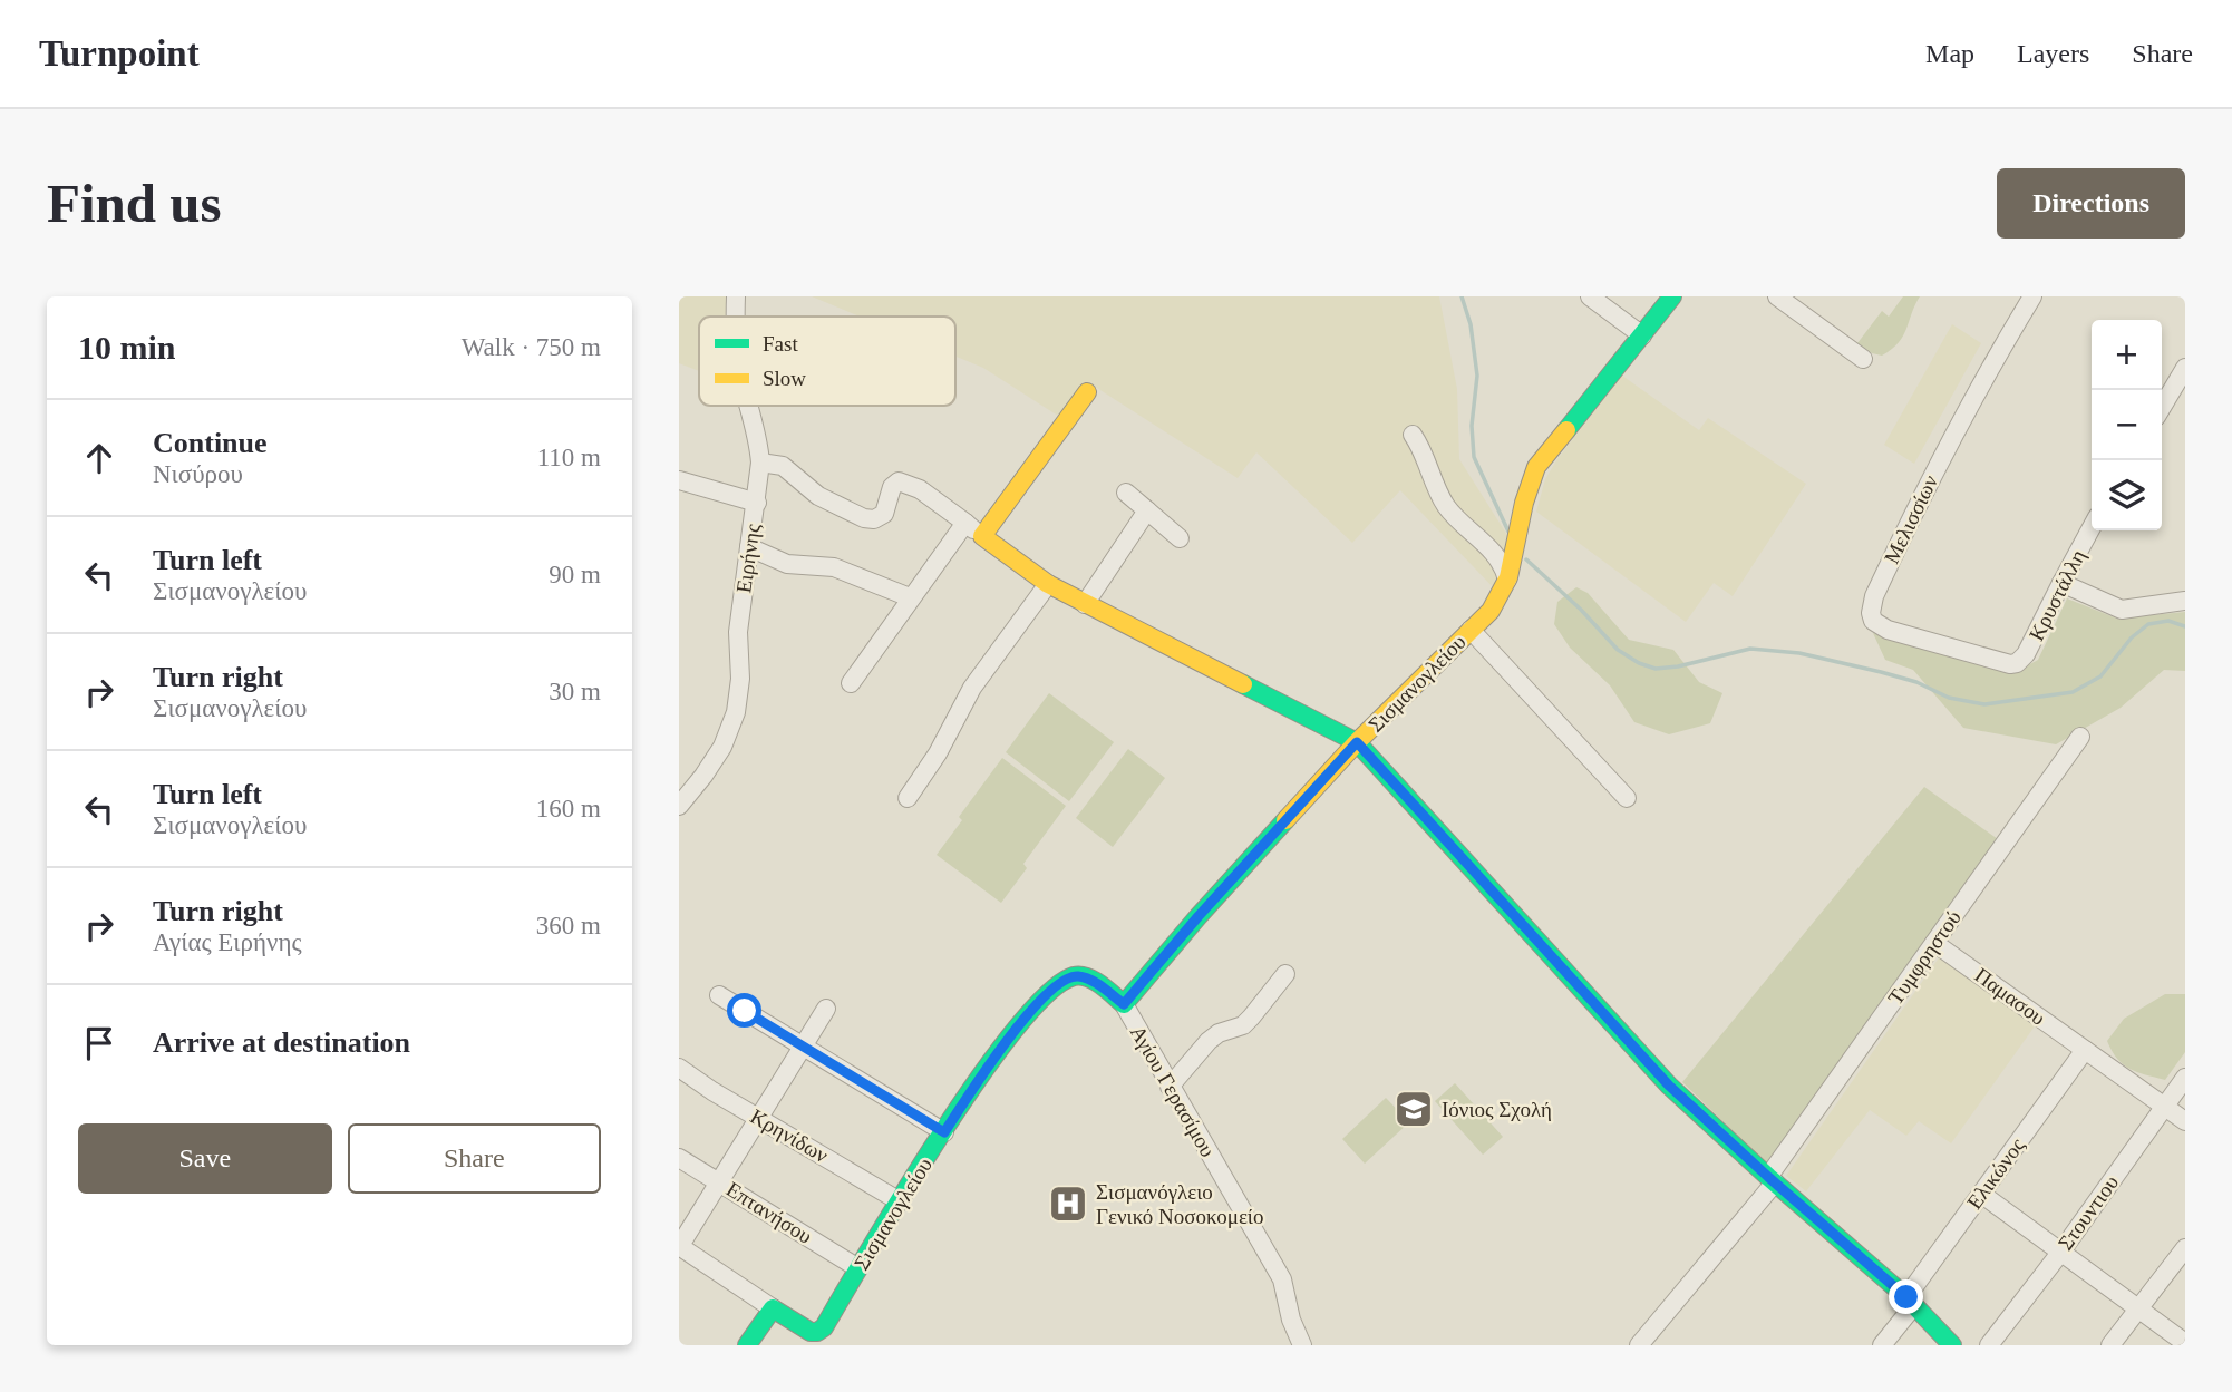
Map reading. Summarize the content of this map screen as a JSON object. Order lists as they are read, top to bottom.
{
  "streets": {
    "street": [
      "Μελισσίων",
      "Ειρήνης",
      "Κρυστάλλη",
      "Σισμανογλείου",
      "Τυμφρηστού",
      "Παμασου",
      "Αγίου Γερασίμου",
      "Κρηνίδων",
      "Ελικώνος",
      "Επτανήσου",
      "Στουντιου"
    ]
  },
  "crossings": [
    ["Μελισσίων", "Κρυστάλλη"],
    ["Σισμανογλείου", "Αγίου Γερασίμου"],
    ["Σισμανογλείου", "Κρηνίδων"],
    ["Σισμανογλείου", "Επτανήσου"],
    ["Τυμφρηστού", "Παμασου"],
    ["Παμασου", "Ελικώνος"],
    ["Παμασου", "Στουντιου"]
  ],
  "places": {
    "school or university": ["Ιόνιος Σχολή"],
    "hospital": ["Σισμανόγλειο Γενικό Νοσοκομείο"]
  },
  "legend": ["Fast", "Slow"],
  "page": {
    "header": "Turnpoint",
    "nav": ["Map", "Layers", "Share"],
    "buttons": [
      "Directions",
      ["Save", "Share"]
    ],
    "title": "Find us",
    "heading": ["10 min", "Walk · 750 m"],
    "map_buttons": ["+", "−"],
    "list": [
      ["Continue", "Νισύρου", "110 m"],
      ["Turn left", "Σισμανογλείου", "90 m"],
      ["Turn right", "Σισμανογλείου", "30 m"],
      ["Turn left", "Σισμανογλείου", "160 m"],
      ["Turn right", "Αγίας Ειρήνης", "360 m"],
      "Arrive at destination"
    ]
  }
}
